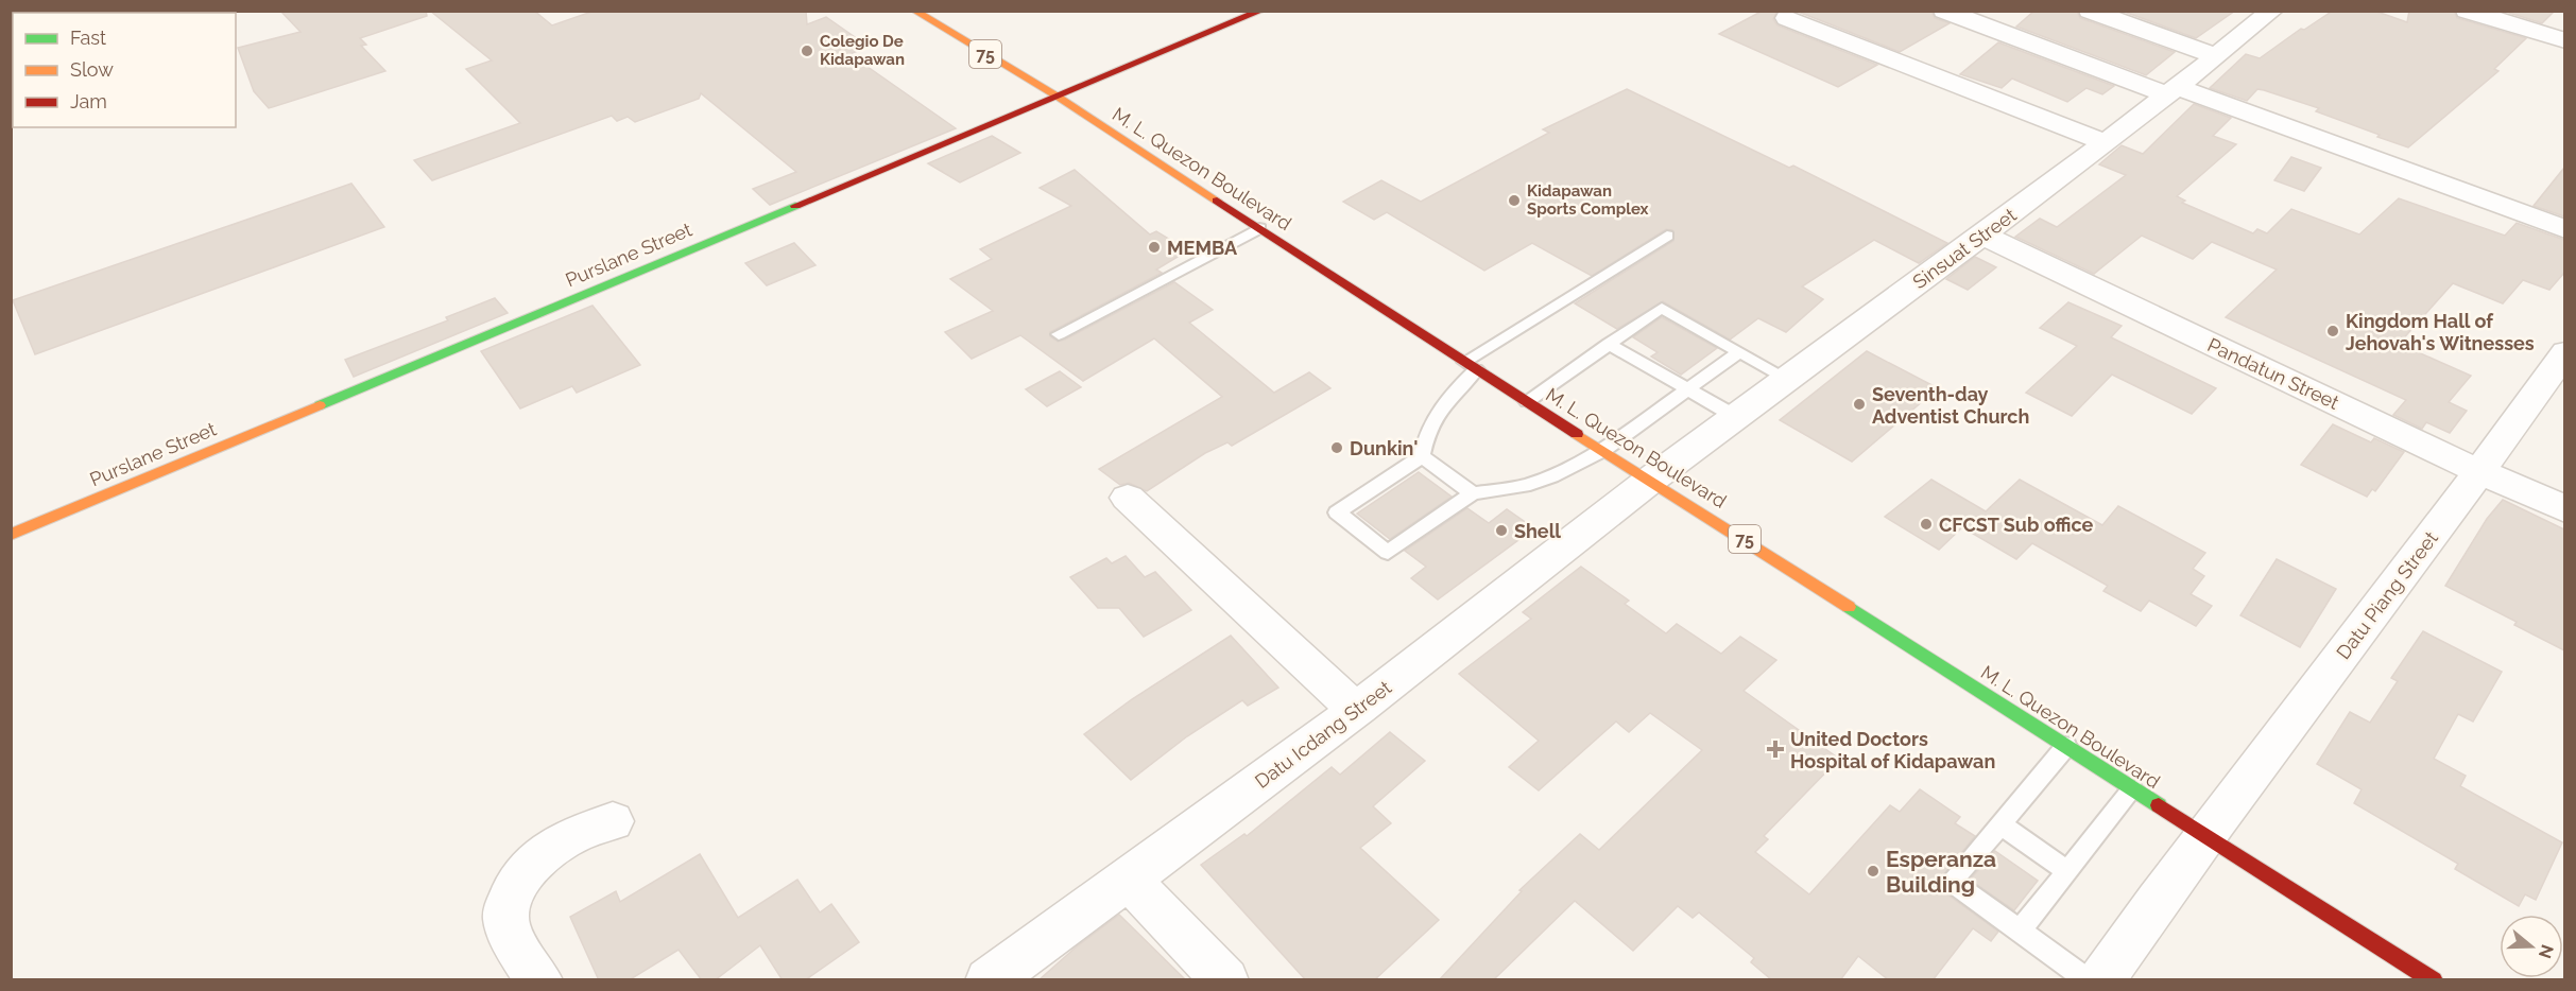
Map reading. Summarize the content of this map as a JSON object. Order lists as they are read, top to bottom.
{
  "streets": {
    "main road": ["75", "M. L. Quezon Boulevard", "Purslane Street"],
    "street": [
      "Sinsuat Street",
      "Pandatun Street",
      "Datu Piang Street",
      "Datu Icdang Street"
    ]
  },
  "crossings": [
    ["M. L. Quezon Boulevard", "Sinsuat Street"],
    ["M. L. Quezon Boulevard", "Purslane Street"],
    ["M. L. Quezon Boulevard", "Datu Piang Street"],
    ["M. L. Quezon Boulevard", "Datu Icdang Street"],
    ["Sinsuat Street", "Pandatun Street"],
    ["Sinsuat Street", "Datu Icdang Street"],
    ["Pandatun Street", "Datu Piang Street"]
  ],
  "places": {
    "other": [
      "Colegio De Kidapawan",
      "Kidapawan Sports Complex",
      "MEMBA",
      "Kingdom Hall of Jehovah's Witnesses",
      "Seventh-day Adventist Church",
      "Dunkin'",
      "CFCST Sub office",
      "Shell",
      "Esperanza Building"
    ],
    "health": ["United Doctors Hospital of Kidapawan"]
  },
  "legend": ["Fast", "Slow", "Jam"],
  "north": "right"
}
